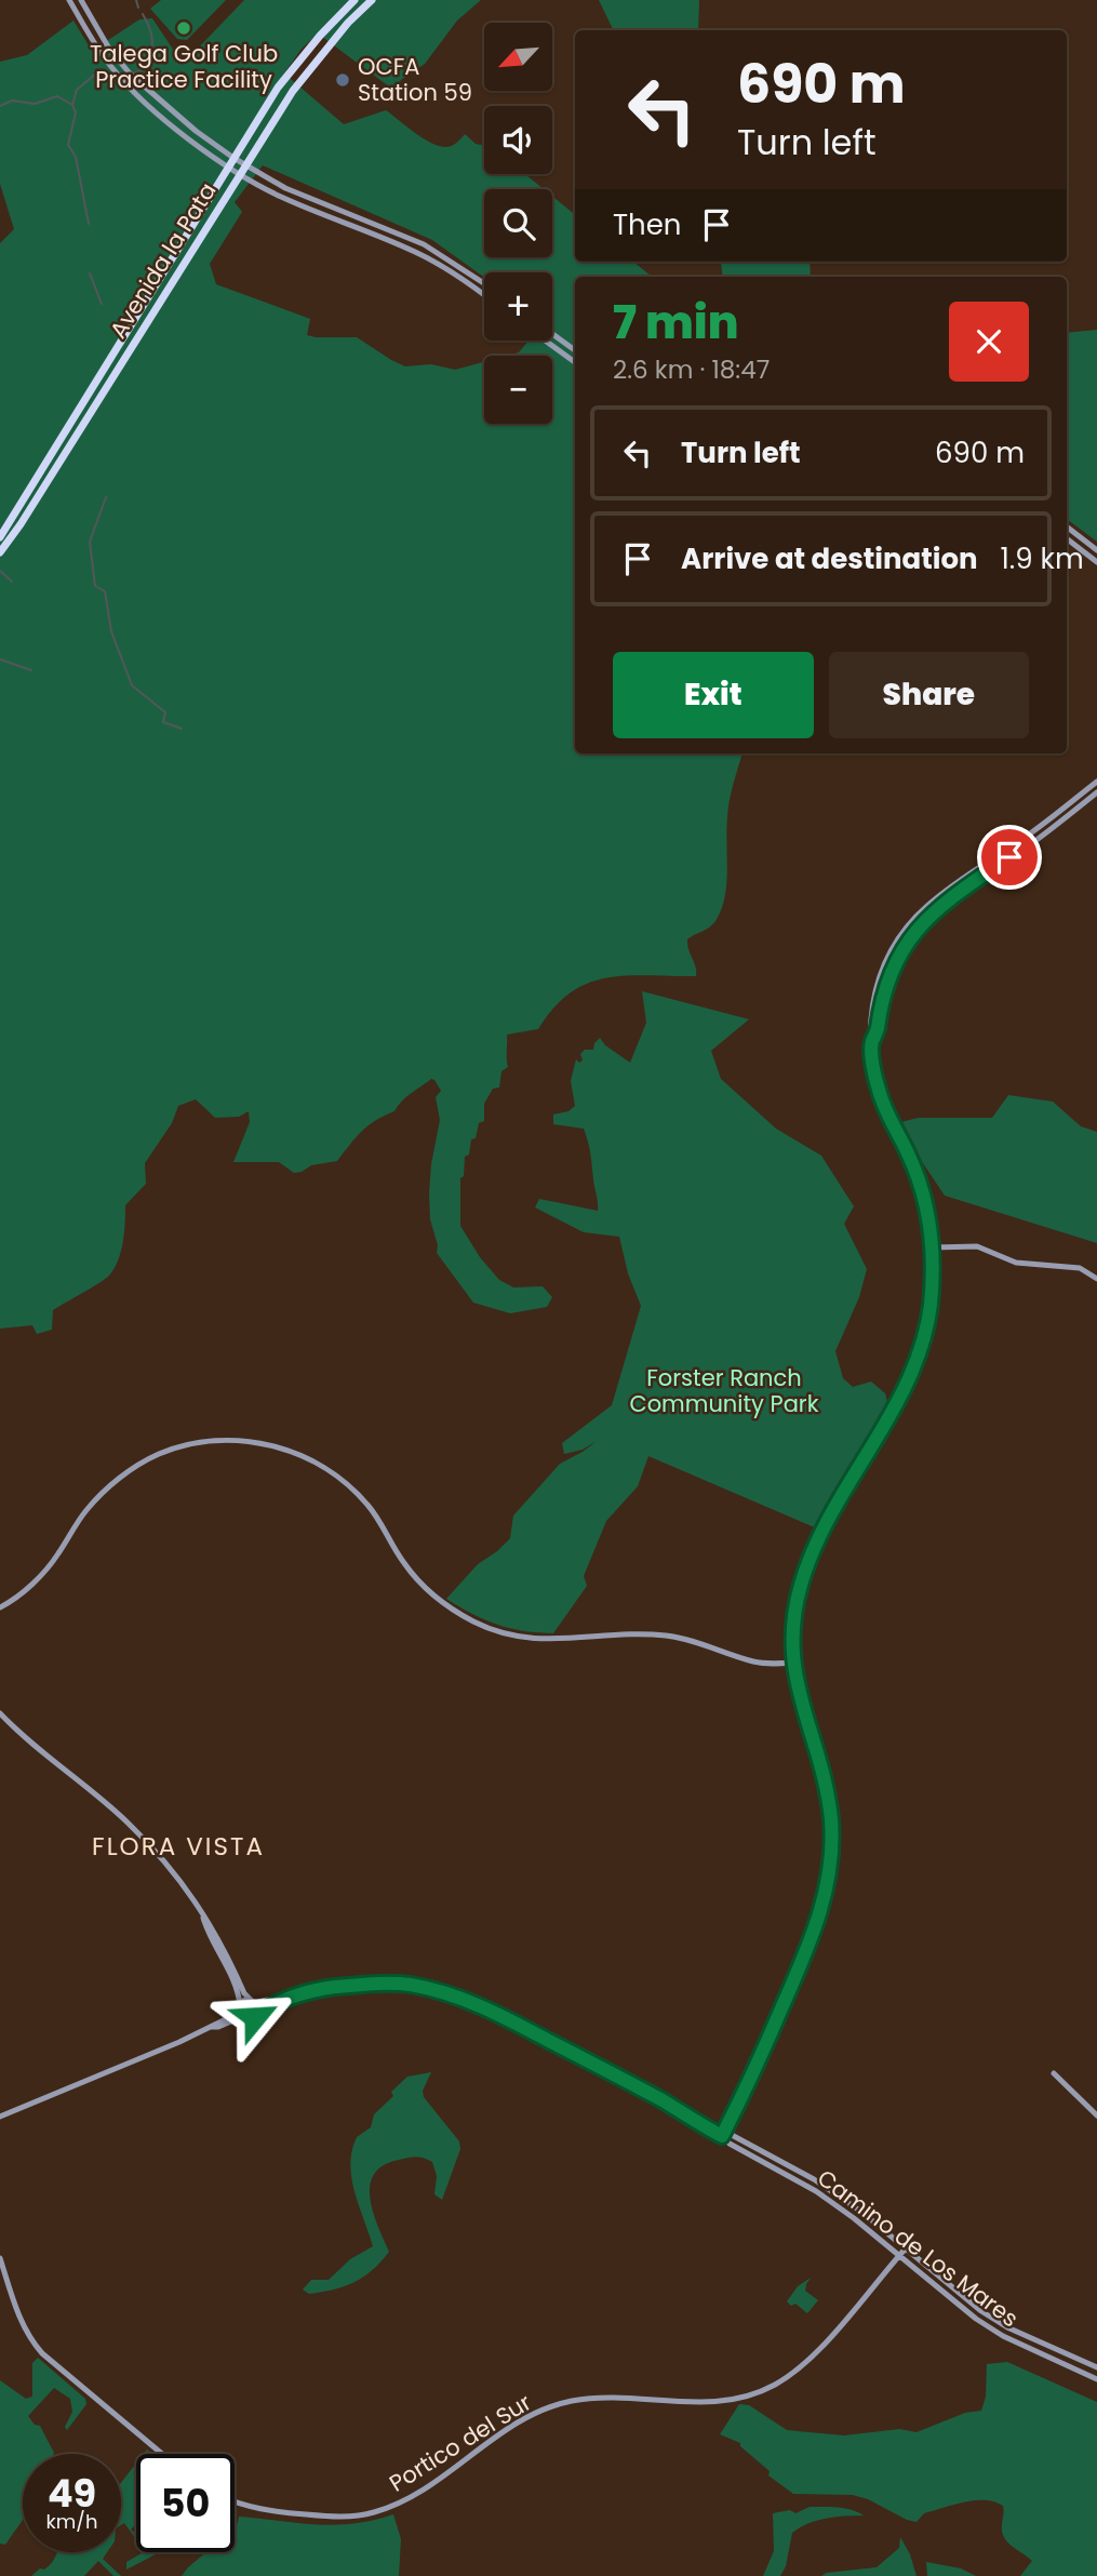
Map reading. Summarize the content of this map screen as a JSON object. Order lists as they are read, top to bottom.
{
  "streets": {
    "highway": ["Avenida la Pata"],
    "main road": ["Camino de Los Mares", "Portico del Sur"]
  },
  "crossings": [
    ["Camino de Los Mares", "Portico del Sur"]
  ],
  "districts": ["FLORA VISTA"],
  "parks": ["Forster Ranch Community Park"],
  "places": ["Talega Golf Club Practice Facility", "OCFA Station 59"],
  "north": "bottom left",
  "page": {
    "map_buttons": ["+", "−"],
    "turn": ["690 m", "Turn left"],
    "then": "Then",
    "heading": ["7 min", "2.6 km · 18:47"],
    "list": [
      {
        "name": "Turn left",
        "value": "690 m"
      },
      {
        "name": "Arrive at destination",
        "value": "1.9 km"
      }
    ],
    "buttons": ["Exit", "Share"],
    "speed": "49 km/h",
    "limit": "50"
  }
}
